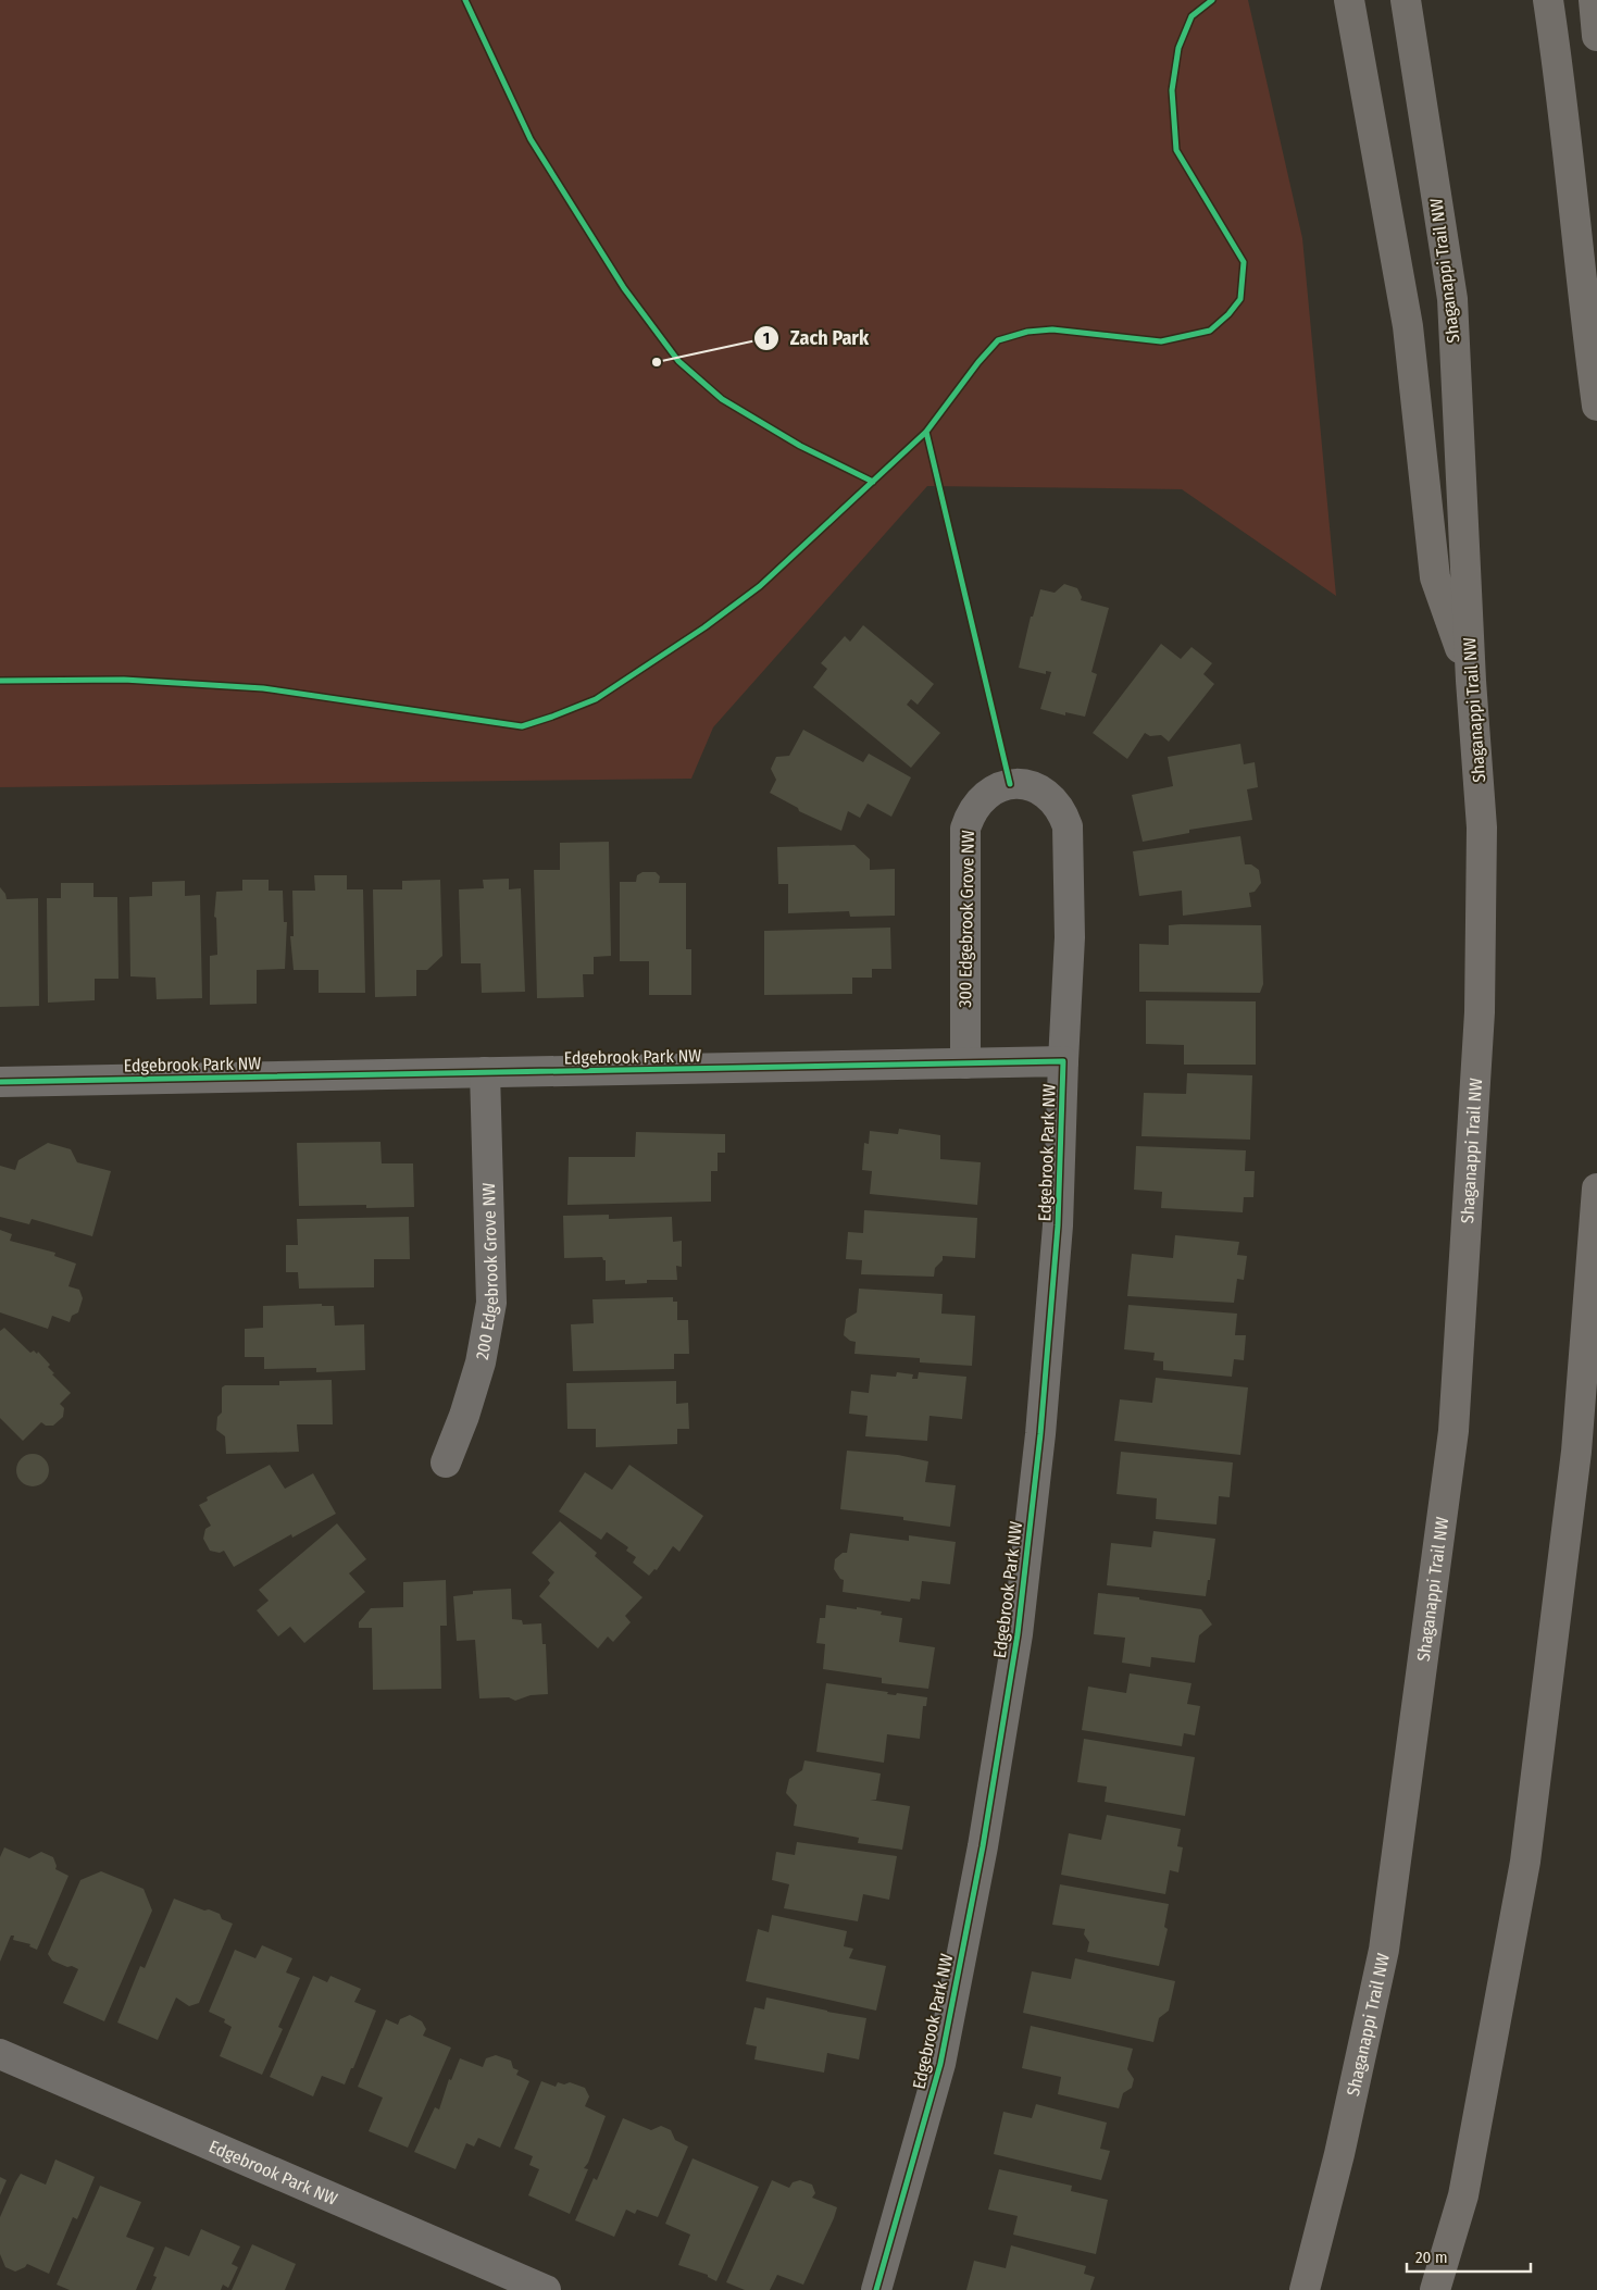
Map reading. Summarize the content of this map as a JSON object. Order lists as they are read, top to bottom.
{
  "streets": {
    "main road": ["Shaganappi Trail NW"],
    "street": ["300 Edgebrook Grove NW", "Edgebrook Park NW", "200 Edgebrook Grove NW"]
  },
  "crossings": [
    ["300 Edgebrook Grove NW", "Edgebrook Park NW"],
    ["Edgebrook Park NW", "200 Edgebrook Grove NW"]
  ],
  "places": ["Zach Park"],
  "scale_bar": "20 m"
}
